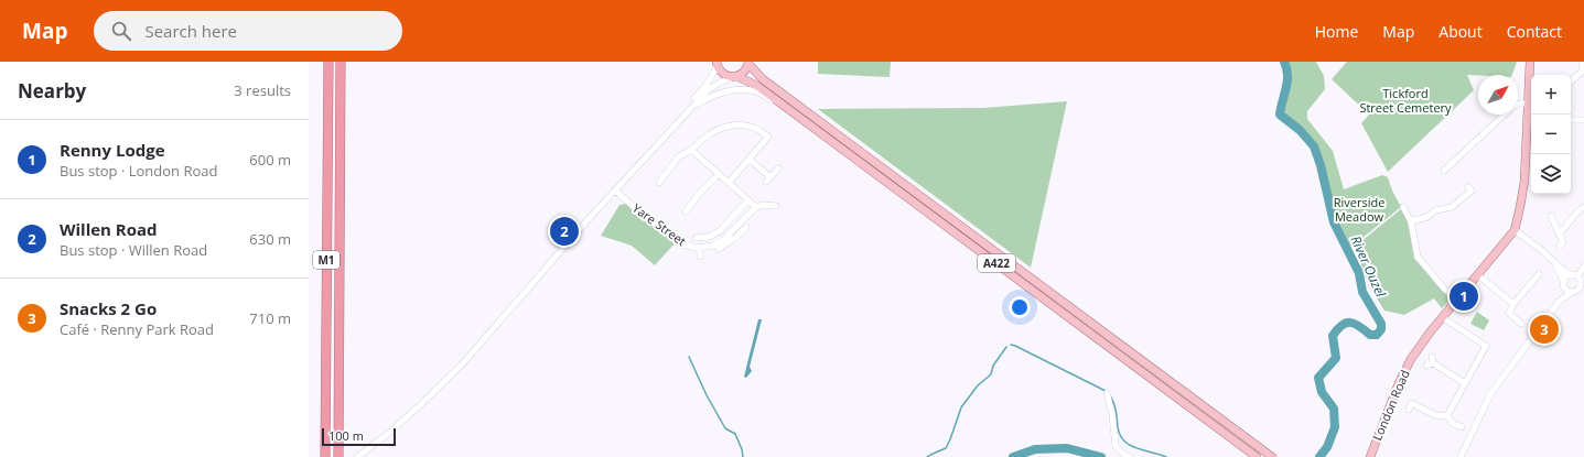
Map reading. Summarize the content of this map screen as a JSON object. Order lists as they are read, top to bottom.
{
  "streets": {
    "highway": ["M1"],
    "main road": ["A422", "London Road"],
    "street": ["Yare Street"]
  },
  "water": ["River Ouzel"],
  "parks": ["Tickford Street Cemetery", "Riverside Meadow"],
  "scale_bar": "100 m",
  "north": "top right",
  "page": {
    "header": "Map",
    "search": "Search here",
    "nav": [
      "Home",
      "Map",
      "About",
      "Contact"
    ],
    "heading": ["Nearby", "3 results"],
    "map_buttons": ["+", "−"],
    "list": [
      {
        "mark": "1",
        "name": "Renny Lodge",
        "note": "Bus stop · London Road",
        "value": "600 m"
      },
      {
        "mark": "2",
        "name": "Willen Road",
        "note": "Bus stop · Willen Road",
        "value": "630 m"
      },
      {
        "mark": "3",
        "name": "Snacks 2 Go",
        "note": "Café · Renny Park Road",
        "value": "710 m"
      }
    ],
    "pins": ["2", "1", "3"],
    "scale": "100 m"
  }
}
